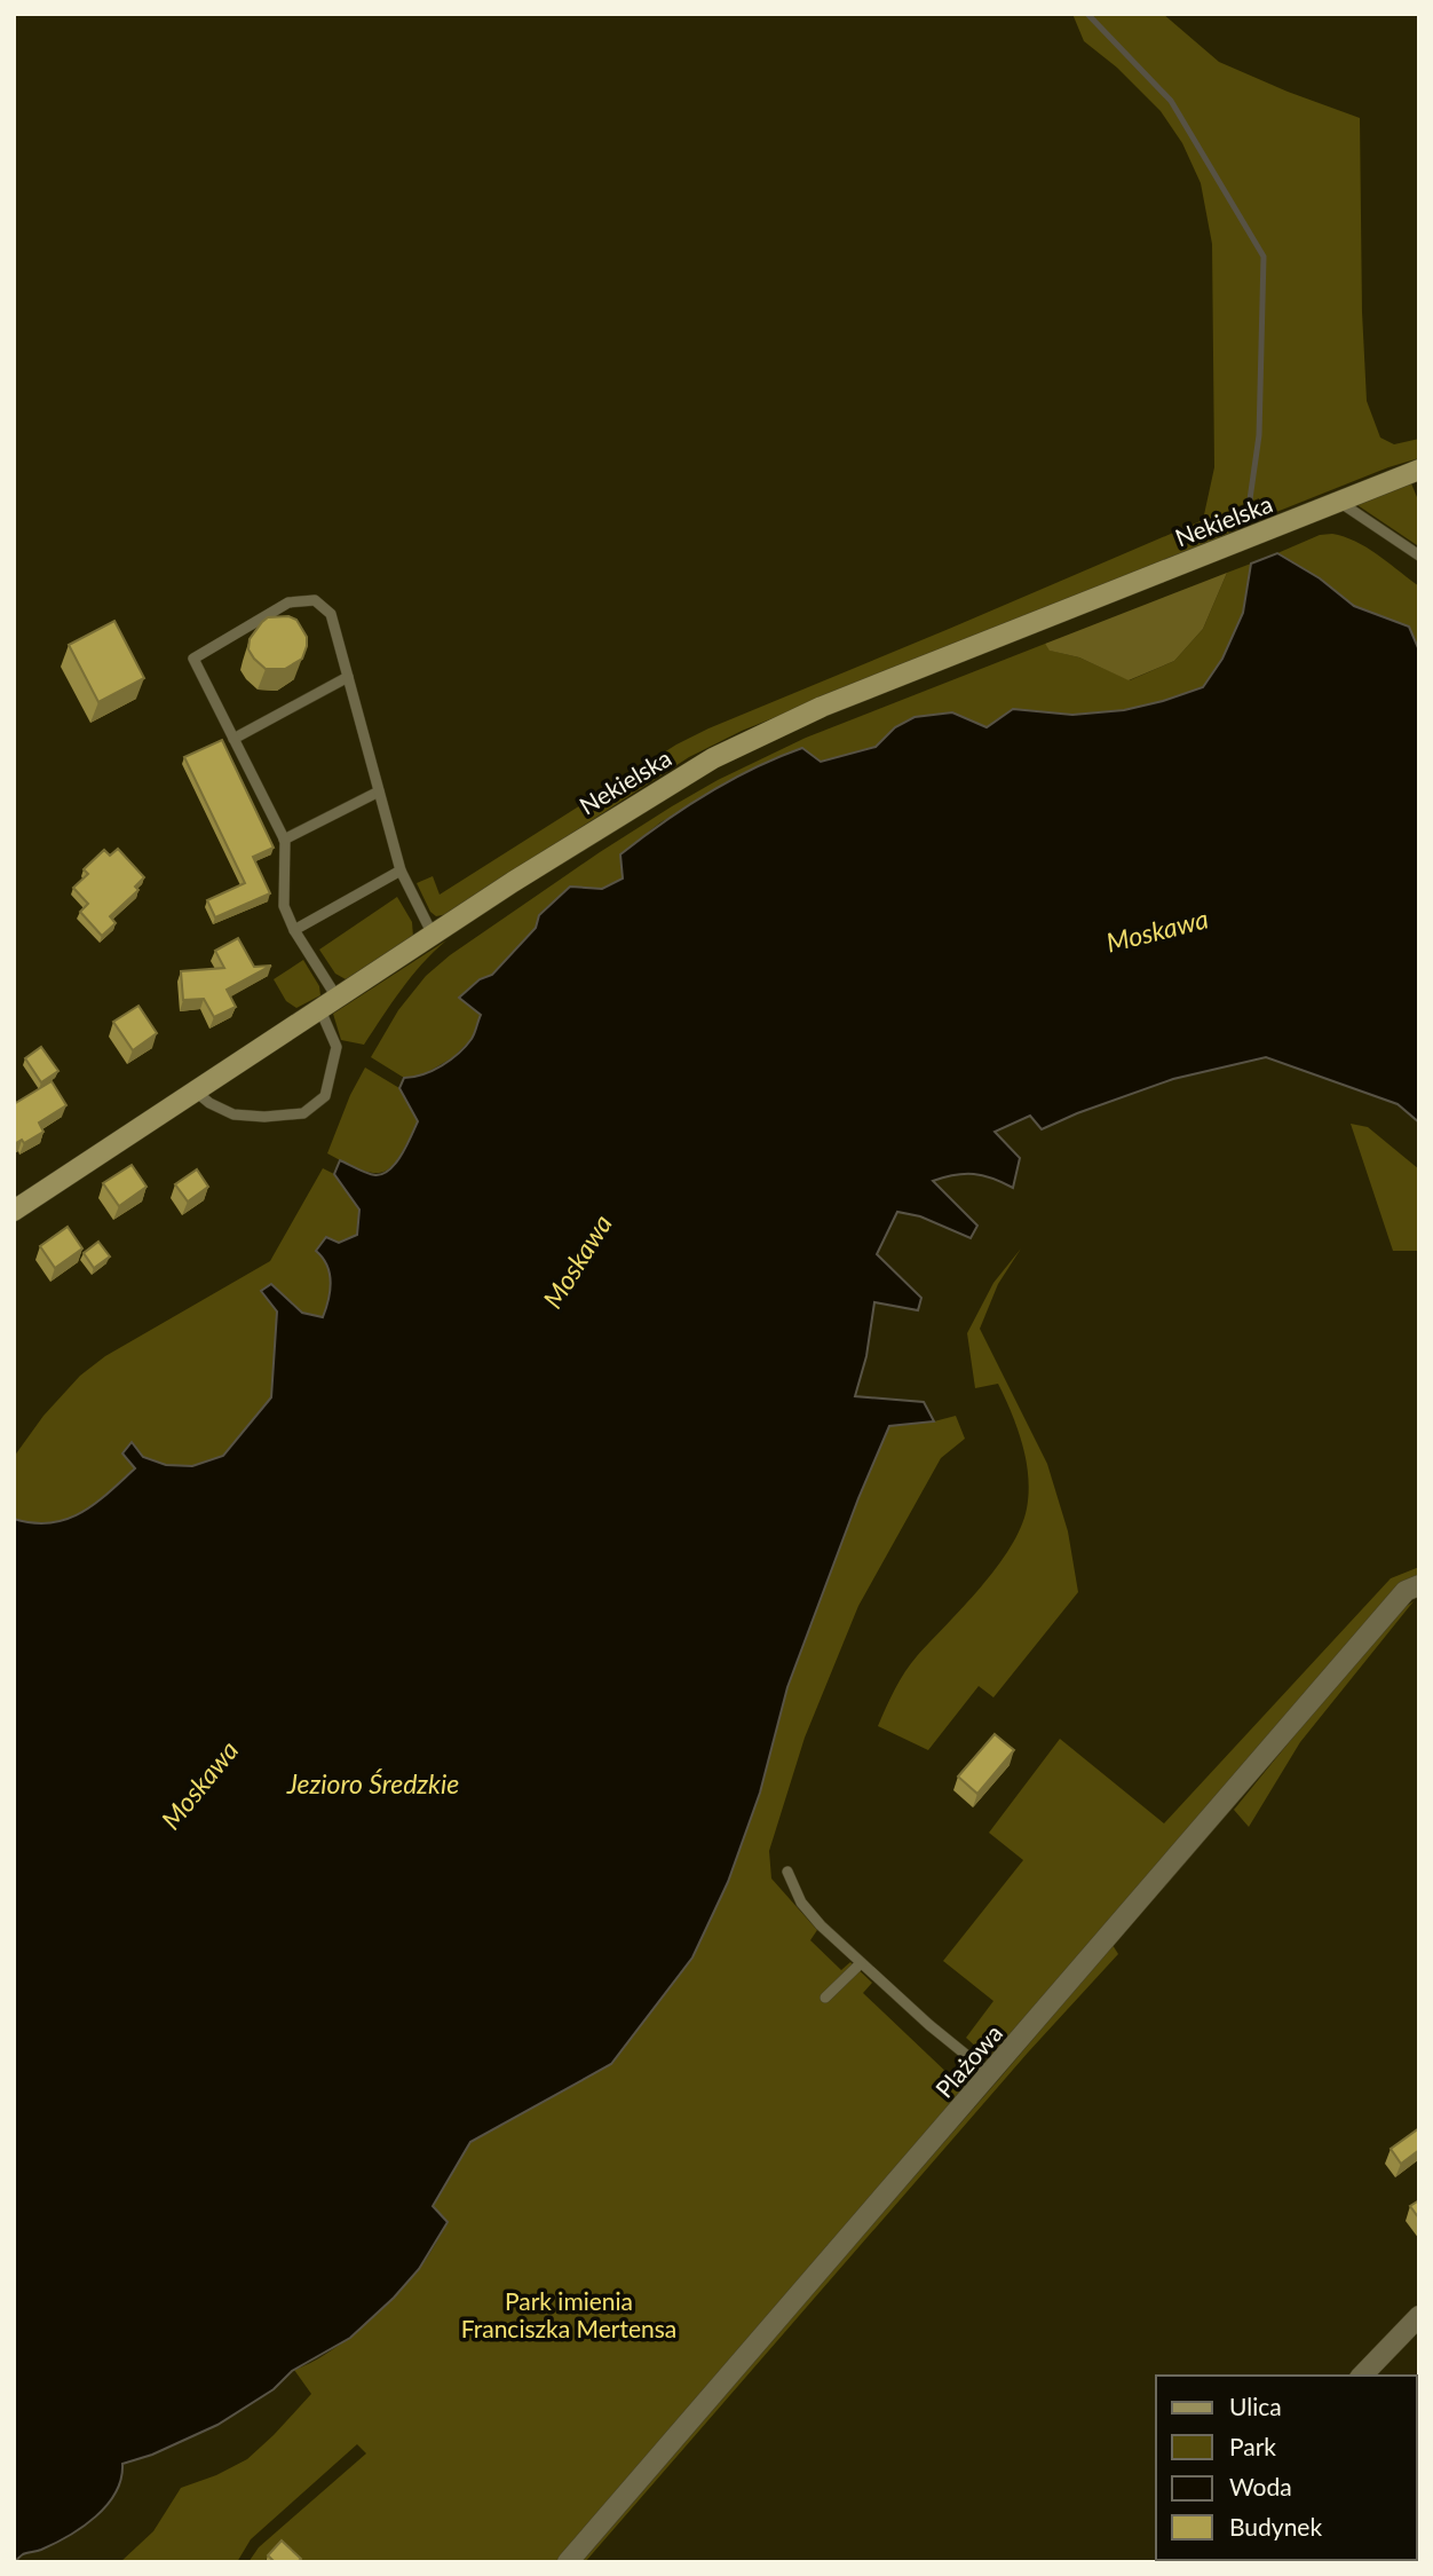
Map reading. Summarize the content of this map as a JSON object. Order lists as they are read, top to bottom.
{
  "streets": {
    "street": ["Nekielska", "Plażowa"]
  },
  "water": ["Moskawa", "Jezioro Średzkie"],
  "parks": ["Park imienia Franciszka Mertensa"],
  "legend": [
    "Ulica",
    "Park",
    "Woda",
    "Budynek"
  ]
}
